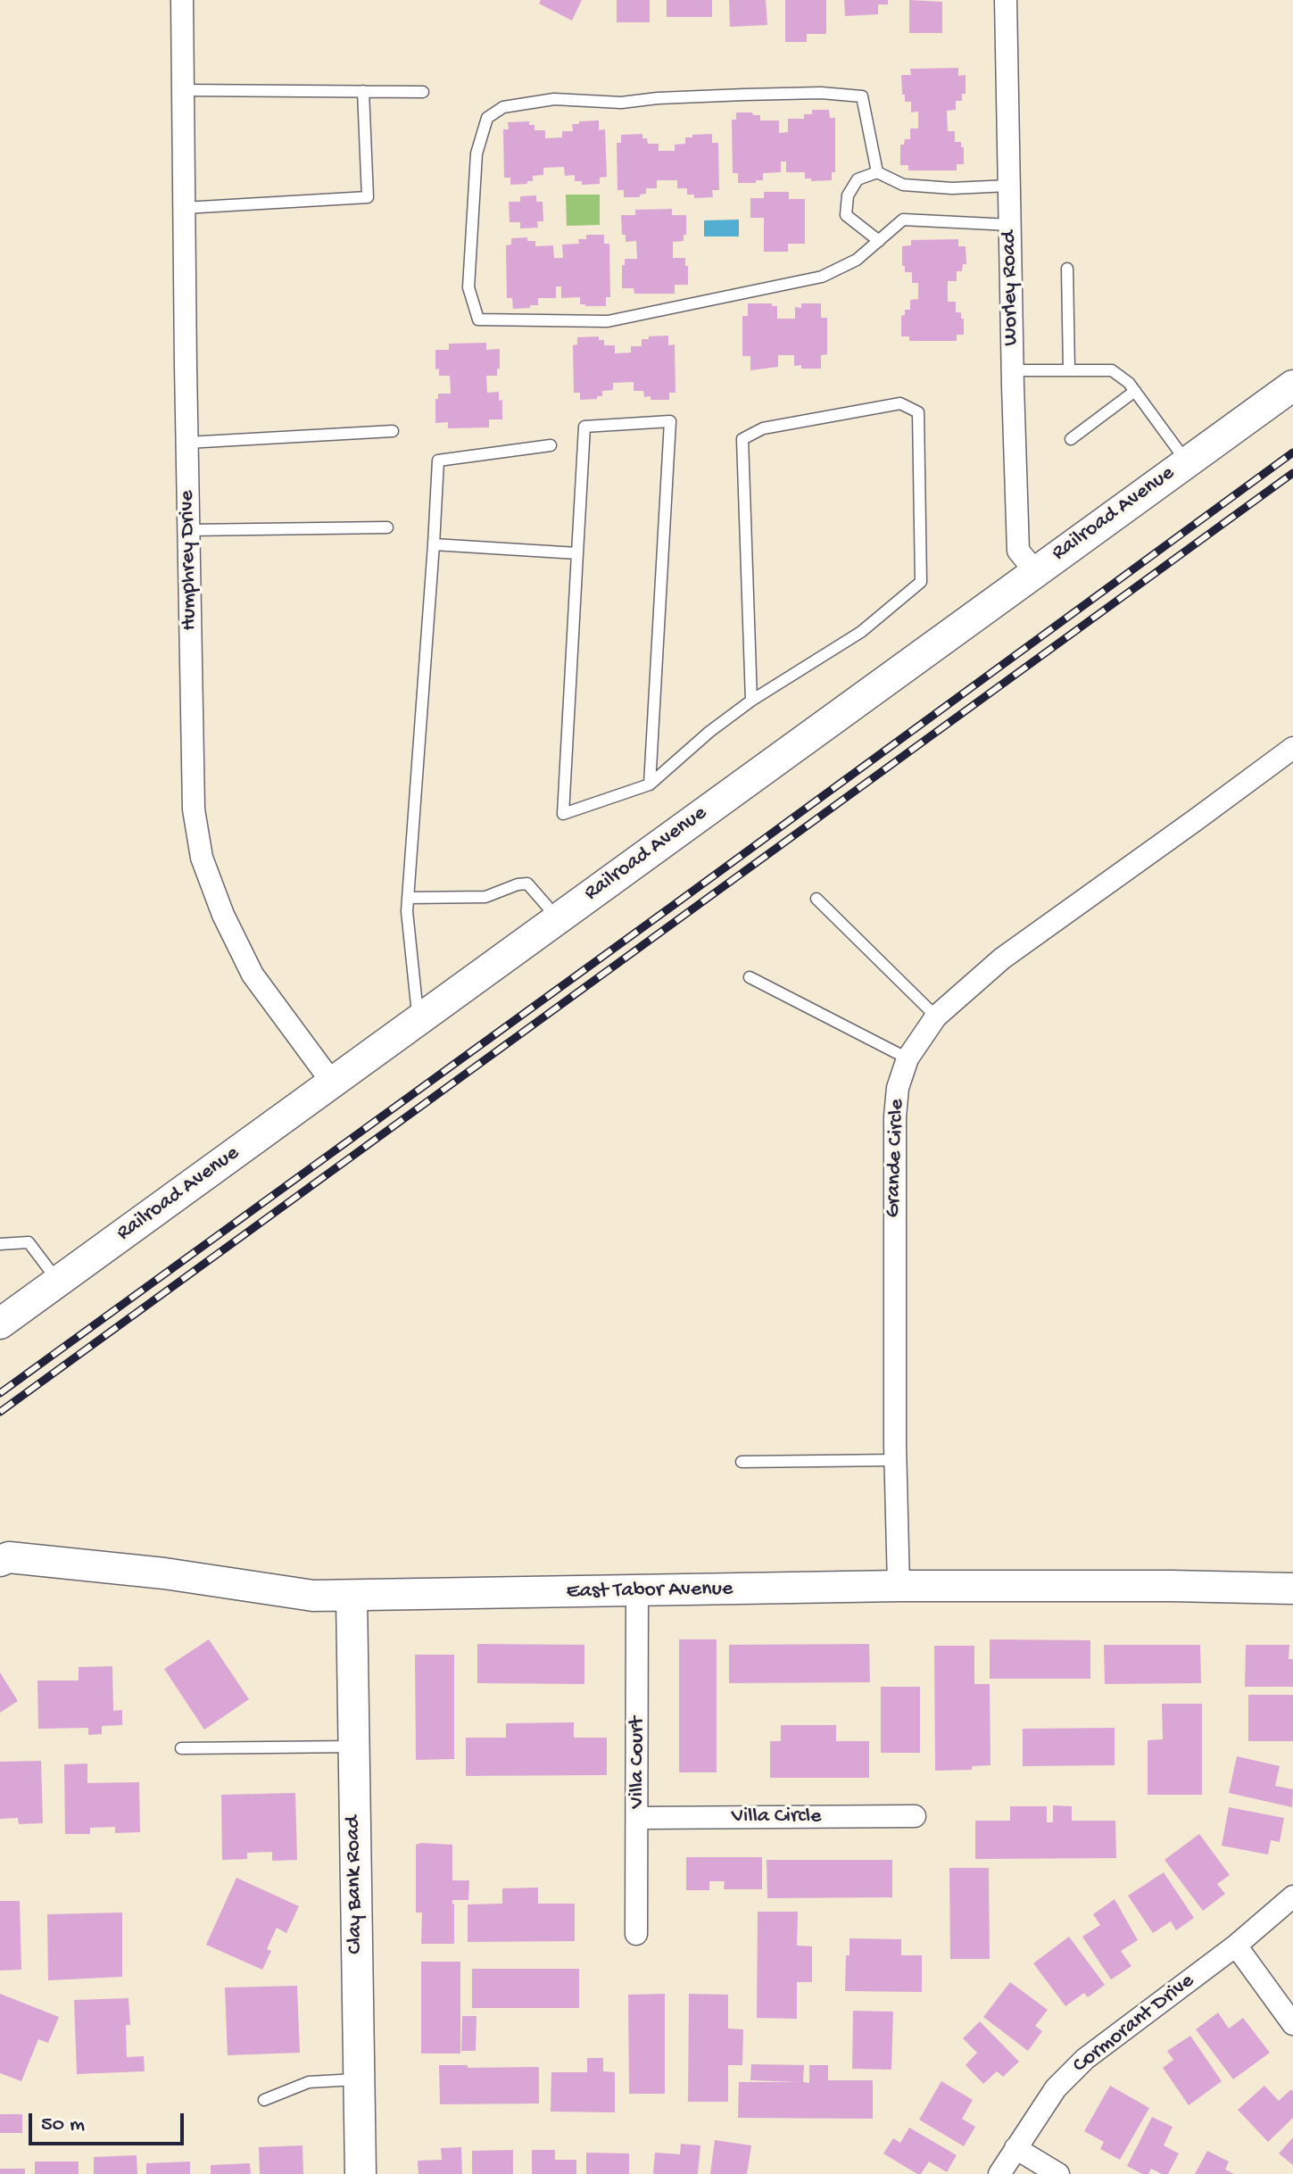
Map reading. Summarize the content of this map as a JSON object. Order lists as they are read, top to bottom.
{
  "streets": {
    "main road": ["Railroad Avenue", "East Tabor Avenue", "Clay Bank Road"],
    "street": [
      "Worley Road",
      "Humphrey Drive",
      "Grande Circle",
      "Villa Court",
      "Villa Circle",
      "Cormorant Drive"
    ]
  },
  "crossings": [
    ["Worley Road", "Railroad Avenue"],
    ["Railroad Avenue", "Humphrey Drive"],
    ["Grande Circle", "East Tabor Avenue"],
    ["East Tabor Avenue", "Villa Court"],
    ["East Tabor Avenue", "Clay Bank Road"],
    ["Villa Court", "Villa Circle"]
  ],
  "scale_bar": "50 m"
}
